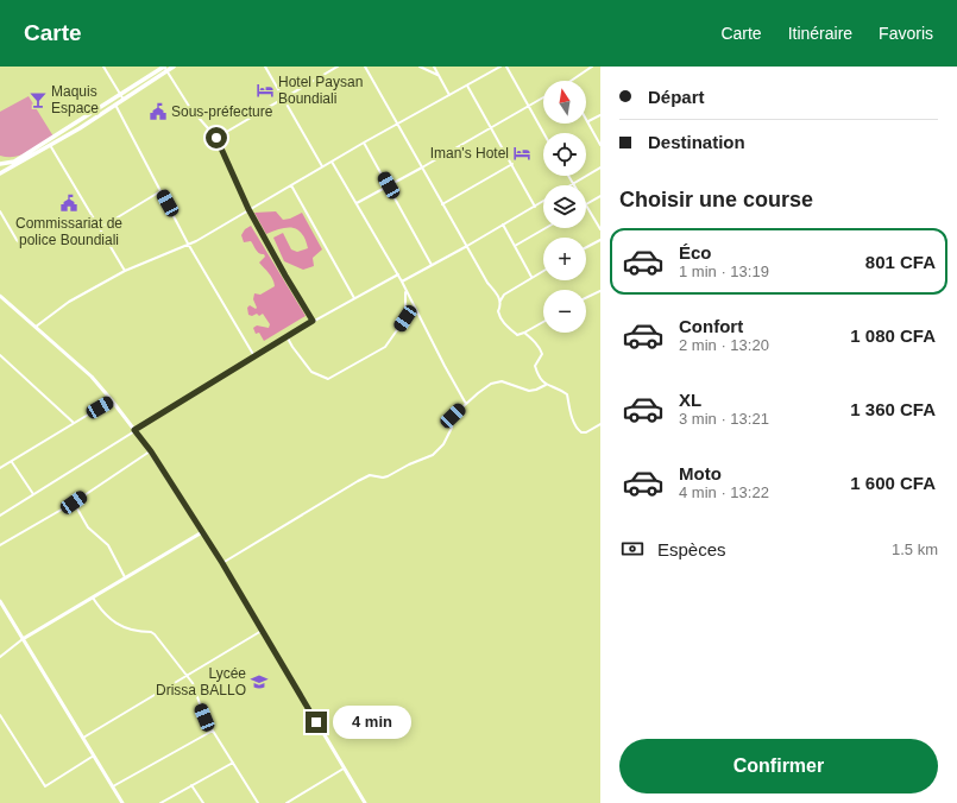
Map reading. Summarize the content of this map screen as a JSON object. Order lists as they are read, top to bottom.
{
  "places": {
    "hotel": ["Hotel Paysan Boundiali", "Iman's Hotel"],
    "bar": ["Maquis Espace"],
    "public building": ["Sous-préfecture", "Commissariat de police Boundiali"],
    "school or university": ["Lycée Drissa BALLO"]
  },
  "north": "top",
  "page": {
    "header": "Carte",
    "nav": ["Carte", "Itinéraire", "Favoris"],
    "banner": ["Départ", "Destination"],
    "map_buttons": ["+", "−"],
    "heading": "Choisir une course",
    "list": [
      {
        "name": "Éco",
        "note": "1 min · 13:19",
        "value": "801 CFA"
      },
      {
        "name": "Confort",
        "note": "2 min · 13:20",
        "value": "1 080 CFA"
      },
      {
        "name": "XL",
        "note": "3 min · 13:21",
        "value": "1 360 CFA"
      },
      {
        "name": "Moto",
        "note": "4 min · 13:22",
        "value": "1 600 CFA"
      }
    ],
    "pay": ["Espèces", "1.5 km"],
    "bubble": "4 min",
    "buttons": "Confirmer"
  }
}
